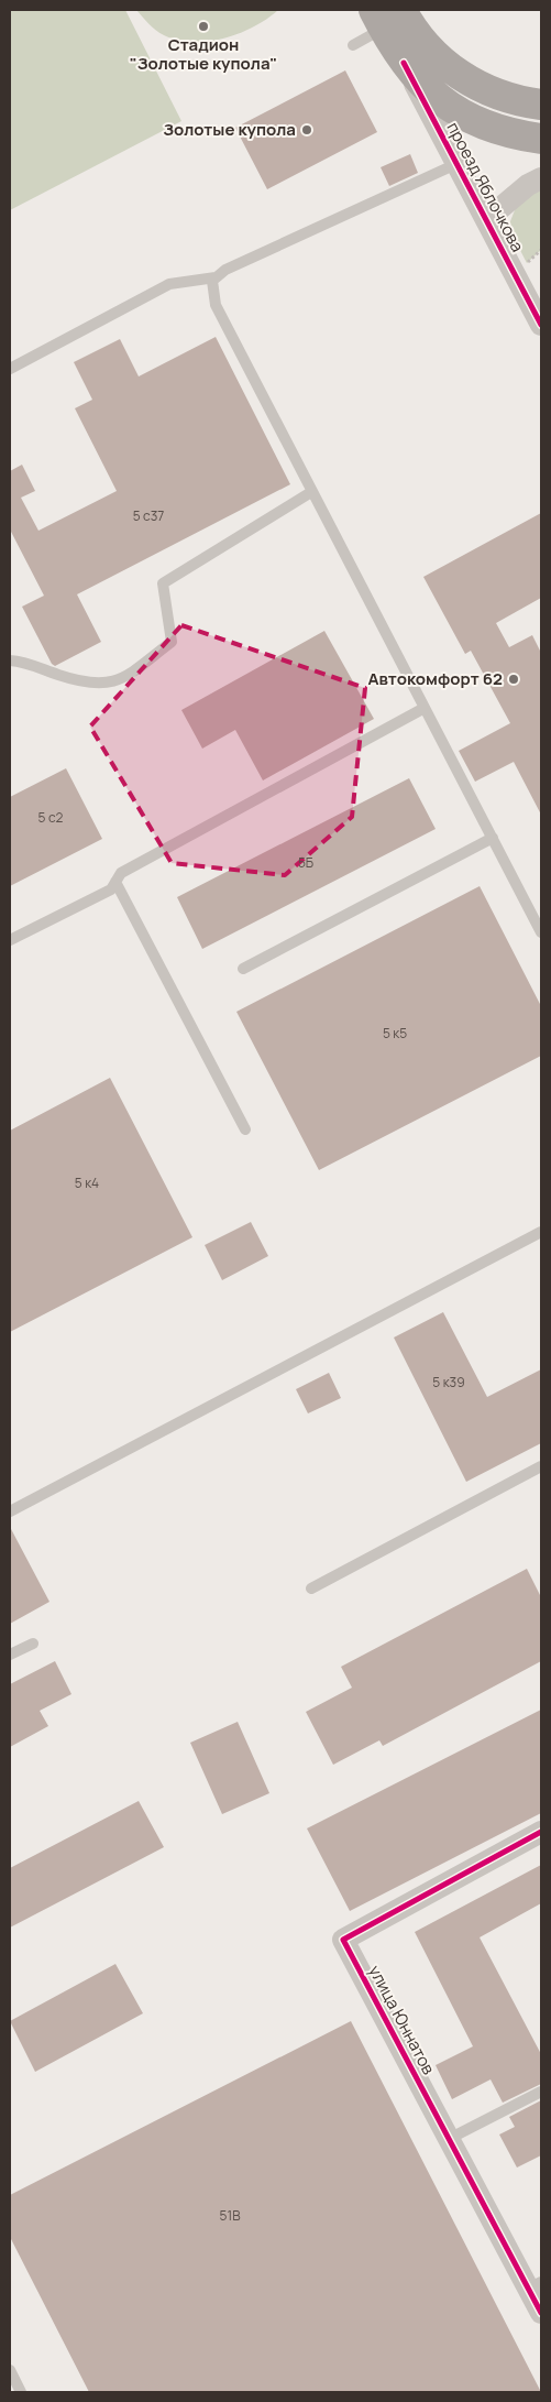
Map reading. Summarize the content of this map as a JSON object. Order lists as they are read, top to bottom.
{
  "streets": {
    "main road": ["проезд Яблочкова"],
    "street": ["улица Юннатов"]
  },
  "places": ["Стадион \"Золотые купола\"", "Золотые купола", "Автокомфорт 62"],
  "house_numbers": [
    "5 с37",
    "5 с2",
    "5Б",
    "5 к5",
    "5 к4",
    "5 к39",
    "51В"
  ]
}
